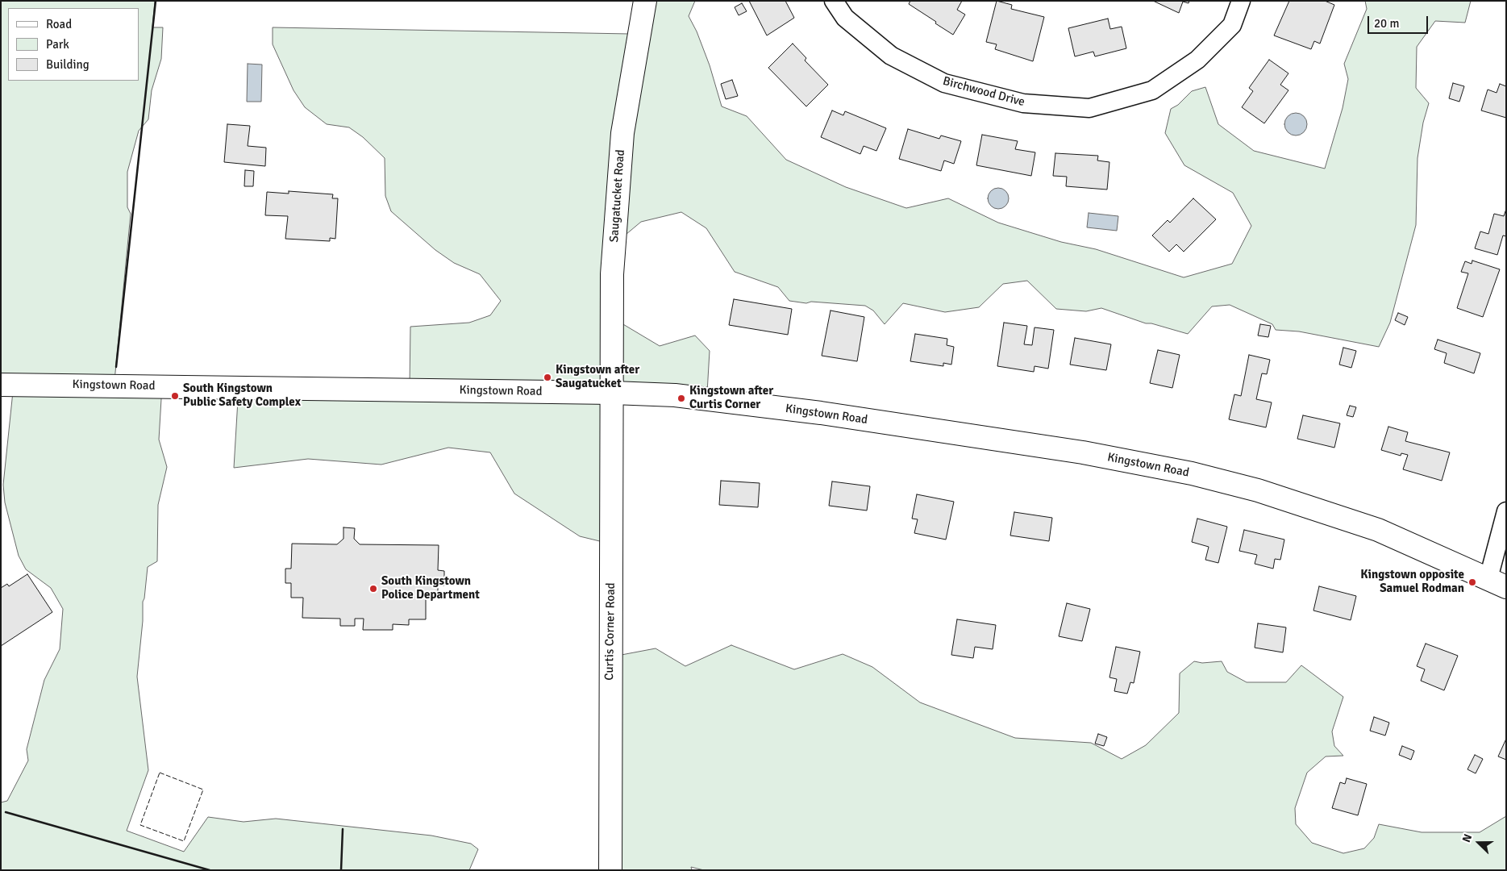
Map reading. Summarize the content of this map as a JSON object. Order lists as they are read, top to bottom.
{
  "streets": {
    "main road": ["Saugatucket Road", "Kingstown Road", "Curtis Corner Road"],
    "street": ["Birchwood Drive"]
  },
  "crossings": [
    ["Saugatucket Road", "Kingstown Road"],
    ["Saugatucket Road", "Curtis Corner Road"],
    ["Kingstown Road", "Curtis Corner Road"]
  ],
  "places": [
    "Kingstown after Saugatucket",
    "South Kingstown Public Safety Complex",
    "Kingstown after Curtis Corner",
    "Kingstown opposite Samuel Rodman",
    "South Kingstown Police Department"
  ],
  "legend": ["Road", "Park", "Building"],
  "scale_bar": "20 m",
  "north": "left"
}
